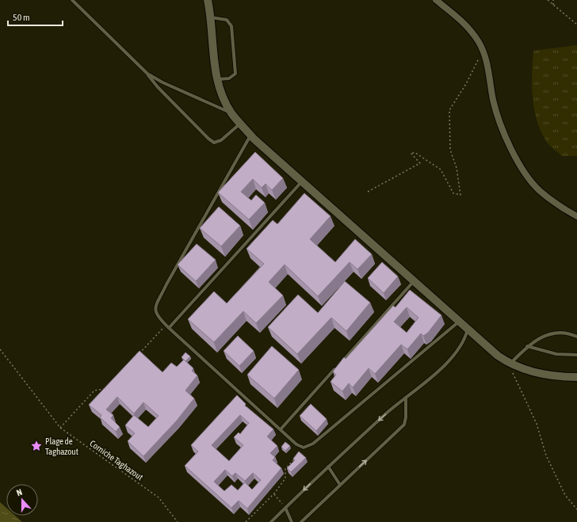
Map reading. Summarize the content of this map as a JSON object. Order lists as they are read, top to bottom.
{
  "streets": {
    "path": ["Corniche Taghazout"]
  },
  "places": {
    "place": ["Plage de Taghazout"]
  },
  "scale_bar": "50 m",
  "north": "top"
}
